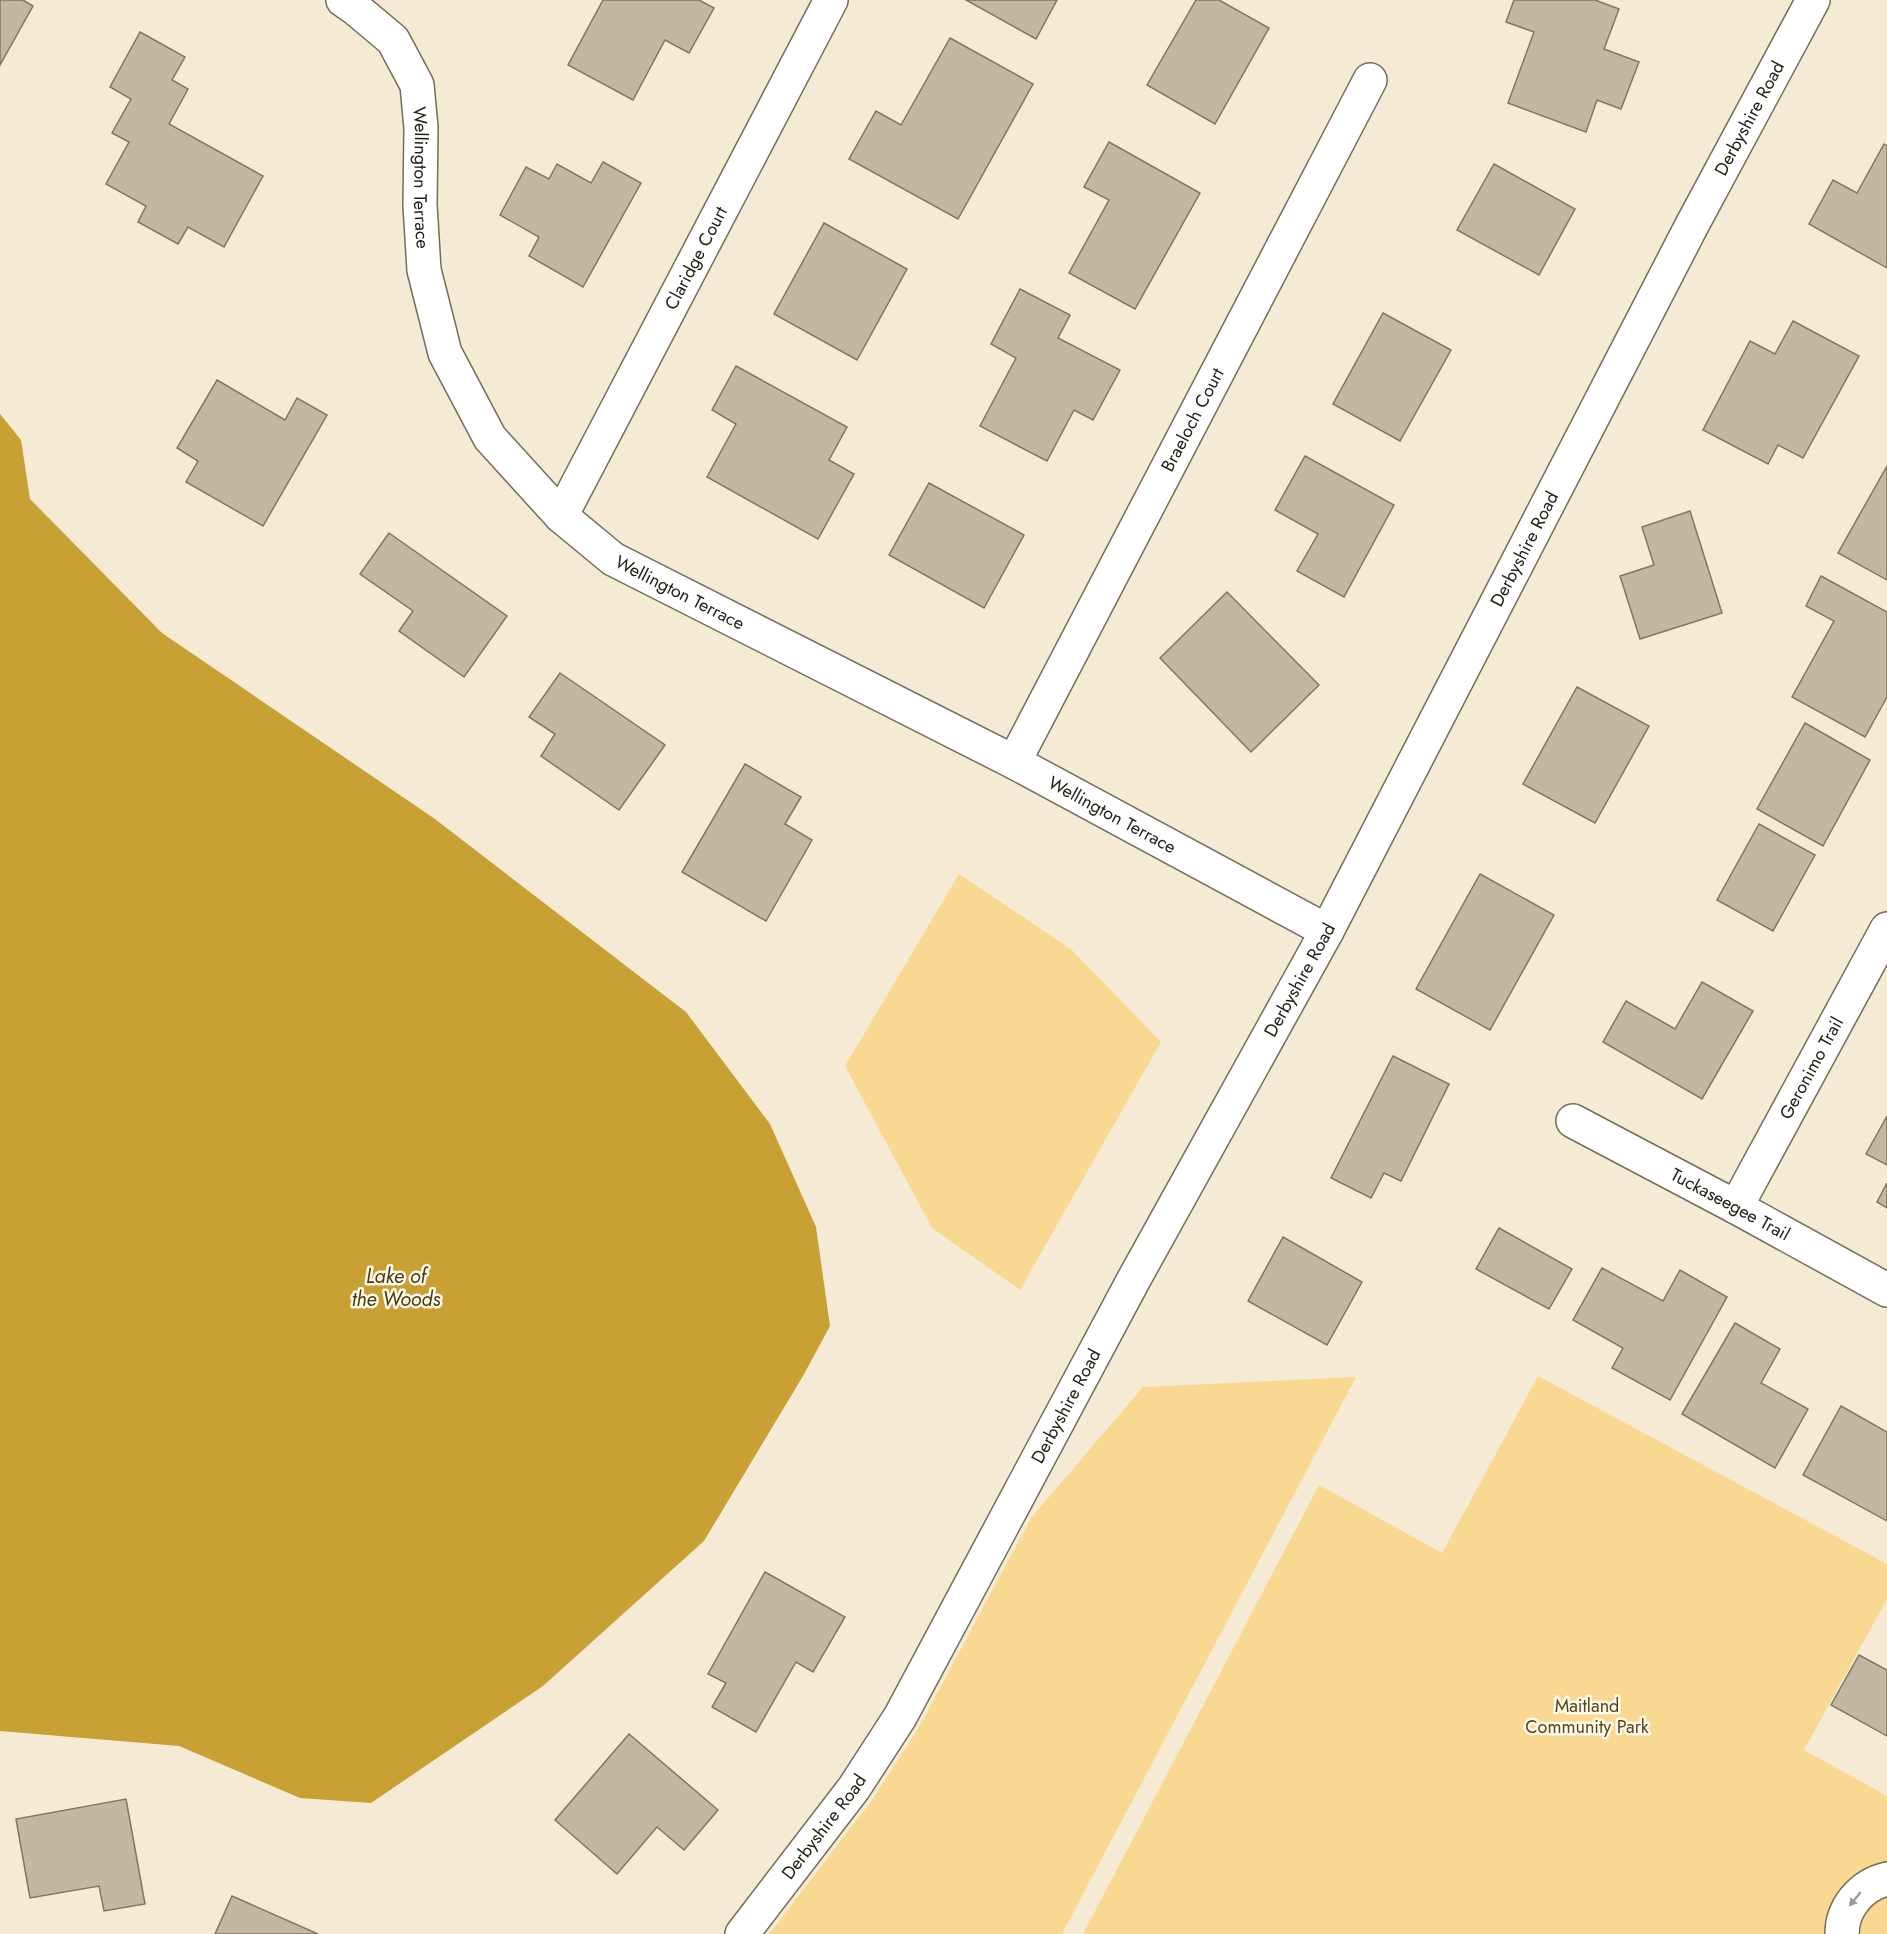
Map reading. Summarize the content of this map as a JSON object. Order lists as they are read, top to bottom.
{
  "streets": {
    "street": [
      "Derbyshire Road",
      "Wellington Terrace",
      "Claridge Court",
      "Braeloch Court",
      "Geronimo Trail",
      "Tuckaseegee Trail"
    ]
  },
  "crossings": [
    ["Derbyshire Road", "Wellington Terrace"],
    ["Wellington Terrace", "Claridge Court"],
    ["Wellington Terrace", "Braeloch Court"],
    ["Geronimo Trail", "Tuckaseegee Trail"]
  ],
  "water": ["Lake of the Woods"],
  "parks": ["Maitland Community Park"]
}
